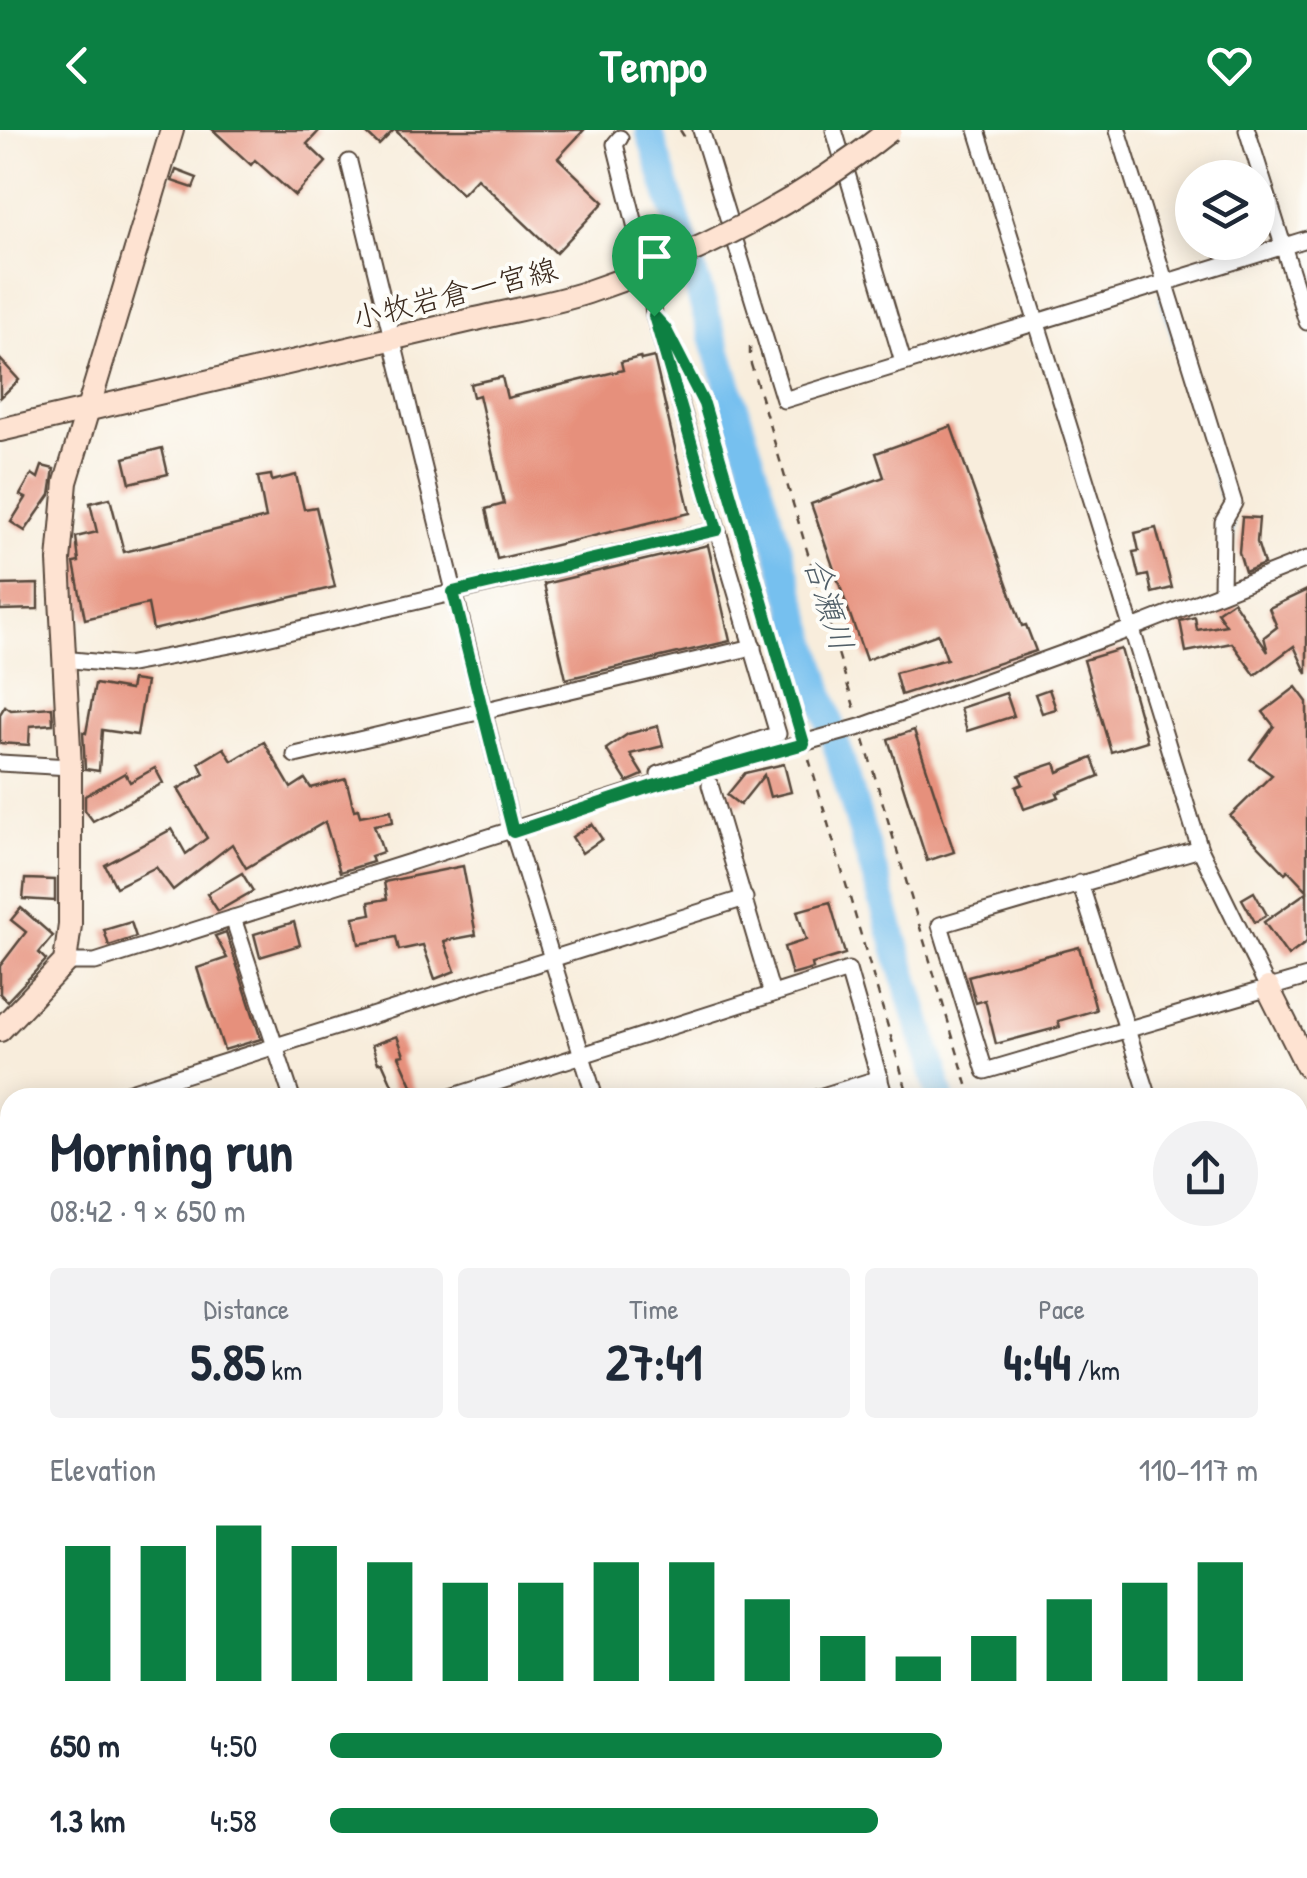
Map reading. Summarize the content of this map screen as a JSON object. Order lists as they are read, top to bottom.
{
  "streets": {
    "street": ["小牧岩倉一宮線"]
  },
  "water": ["合瀬川"],
  "page": {
    "header": "Tempo",
    "heading": ["Morning run", "08:42 · 9 × 650 m"],
    "stats": [
      ["Distance", "5.85 km"],
      ["Time", "27:41"],
      ["Pace", "4:44 /km"]
    ],
    "chart": ["Elevation", "110–117 m"],
    "list": [
      {
        "name": "650 m",
        "note": "4:50"
      },
      {
        "name": "1.3 km",
        "note": "4:58"
      }
    ]
  }
}
